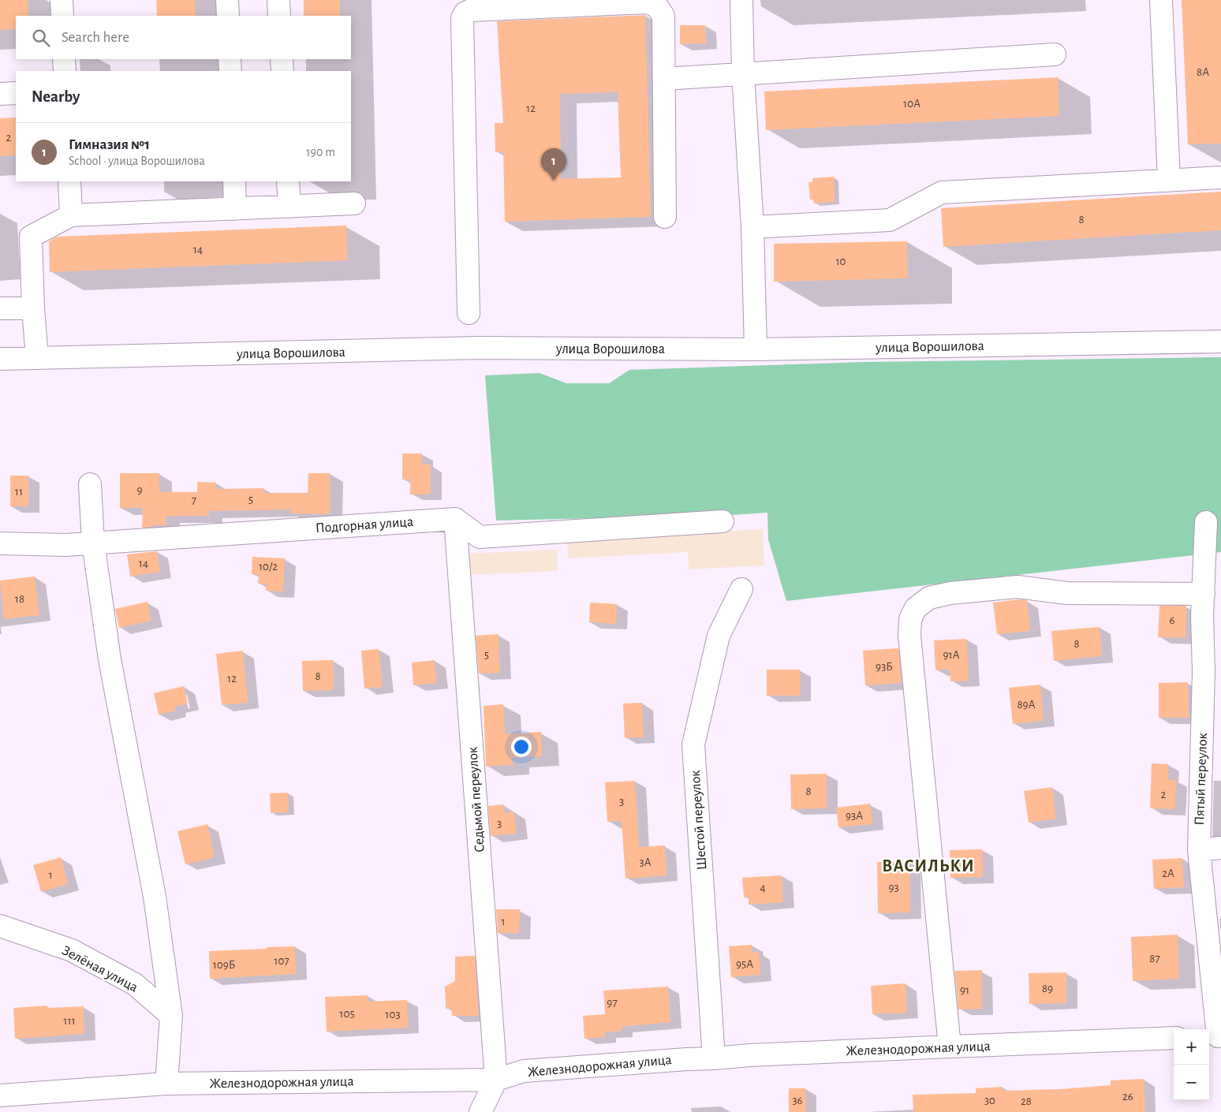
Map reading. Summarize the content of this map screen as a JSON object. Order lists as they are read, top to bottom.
{
  "streets": {
    "street": [
      "улица Ворошилова",
      "Подгорная улица",
      "Пятый переулок",
      "Седьмой переулок",
      "Шестой переулок",
      "Зелёная улица",
      "Железнодорожная улица"
    ]
  },
  "crossings": [
    ["Подгорная улица", "Седьмой переулок"],
    ["Седьмой переулок", "Железнодорожная улица"],
    ["Шестой переулок", "Железнодорожная улица"]
  ],
  "districts": ["ВАСИЛЬКИ"],
  "house_numbers": [
    "8А",
    "10А",
    "12",
    "2",
    "8",
    "14",
    "10",
    "9",
    "11",
    "5",
    "7",
    "14",
    "10/2",
    "18",
    "6",
    "8",
    "5",
    "91А",
    "93Б",
    "8",
    "12",
    "89А",
    "8",
    "2",
    "3",
    "93А",
    "3",
    "3А",
    "2А",
    "1",
    "4",
    "93",
    "1",
    "87",
    "107",
    "95А",
    "109Б",
    "89",
    "91",
    "97",
    "105",
    "103",
    "111",
    "26",
    "36",
    "30",
    "28"
  ],
  "page": {
    "search": "Search here",
    "heading": "Nearby",
    "list": [
      {
        "mark": "1",
        "name": "Гимназия №1",
        "note": "School · улица Ворошилова",
        "value": "190 m"
      }
    ],
    "pins": "1",
    "map_buttons": ["+", "−"]
  }
}
